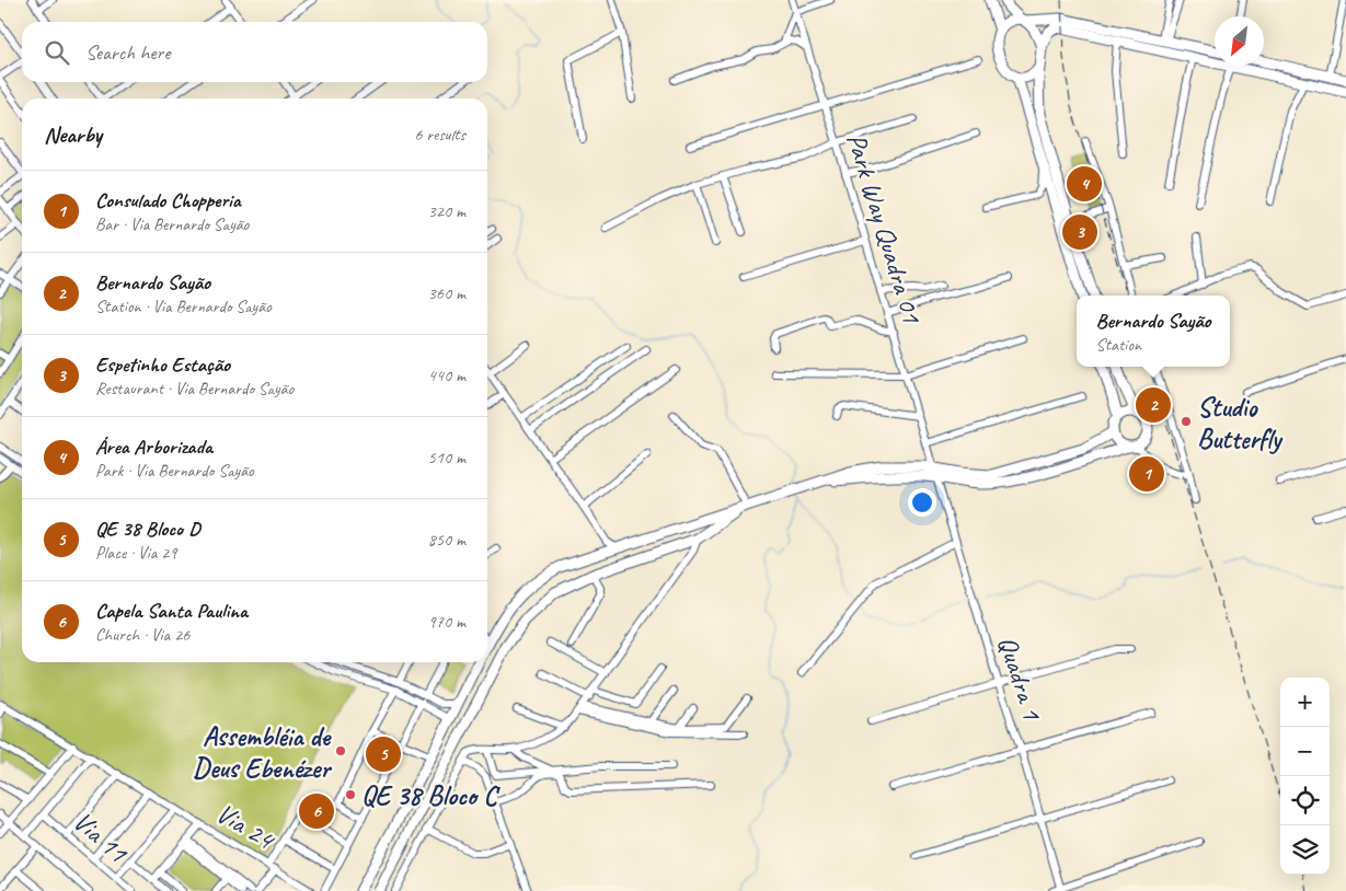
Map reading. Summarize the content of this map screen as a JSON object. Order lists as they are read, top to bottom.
{
  "streets": {
    "street": [
      "Park Way Quadra 01",
      "Quadra 1",
      "Via 24",
      "Via 11"
    ]
  },
  "crossings": [
    ["Park Way Quadra 01", "Quadra 1"]
  ],
  "places": ["Studio Butterfly", "Assembléia de Deus Ebenézer", "QE 38 Bloco C"],
  "north": "bottom left",
  "page": {
    "search": "Search here",
    "heading": ["Nearby", "6 results"],
    "pins": [
      "4",
      "3",
      "2",
      "1",
      "5",
      "6"
    ],
    "list": [
      {
        "mark": "1",
        "name": "Consulado Chopperia",
        "note": "Bar · Via Bernardo Sayão",
        "value": "320 m"
      },
      {
        "mark": "2",
        "name": "Bernardo Sayão",
        "note": "Station · Via Bernardo Sayão",
        "value": "360 m"
      },
      {
        "mark": "3",
        "name": "Espetinho Estação",
        "note": "Restaurant · Via Bernardo Sayão",
        "value": "440 m"
      },
      {
        "mark": "4",
        "name": "Área Arborizada",
        "note": "Park · Via Bernardo Sayão",
        "value": "510 m"
      },
      {
        "mark": "5",
        "name": "QE 38 Bloco D",
        "note": "Place · Via 29",
        "value": "850 m"
      },
      {
        "mark": "6",
        "name": "Capela Santa Paulina",
        "note": "Church · Via 26",
        "value": "970 m"
      }
    ],
    "popup": ["Bernardo Sayão", "Station"],
    "map_buttons": ["+", "−"]
  }
}
